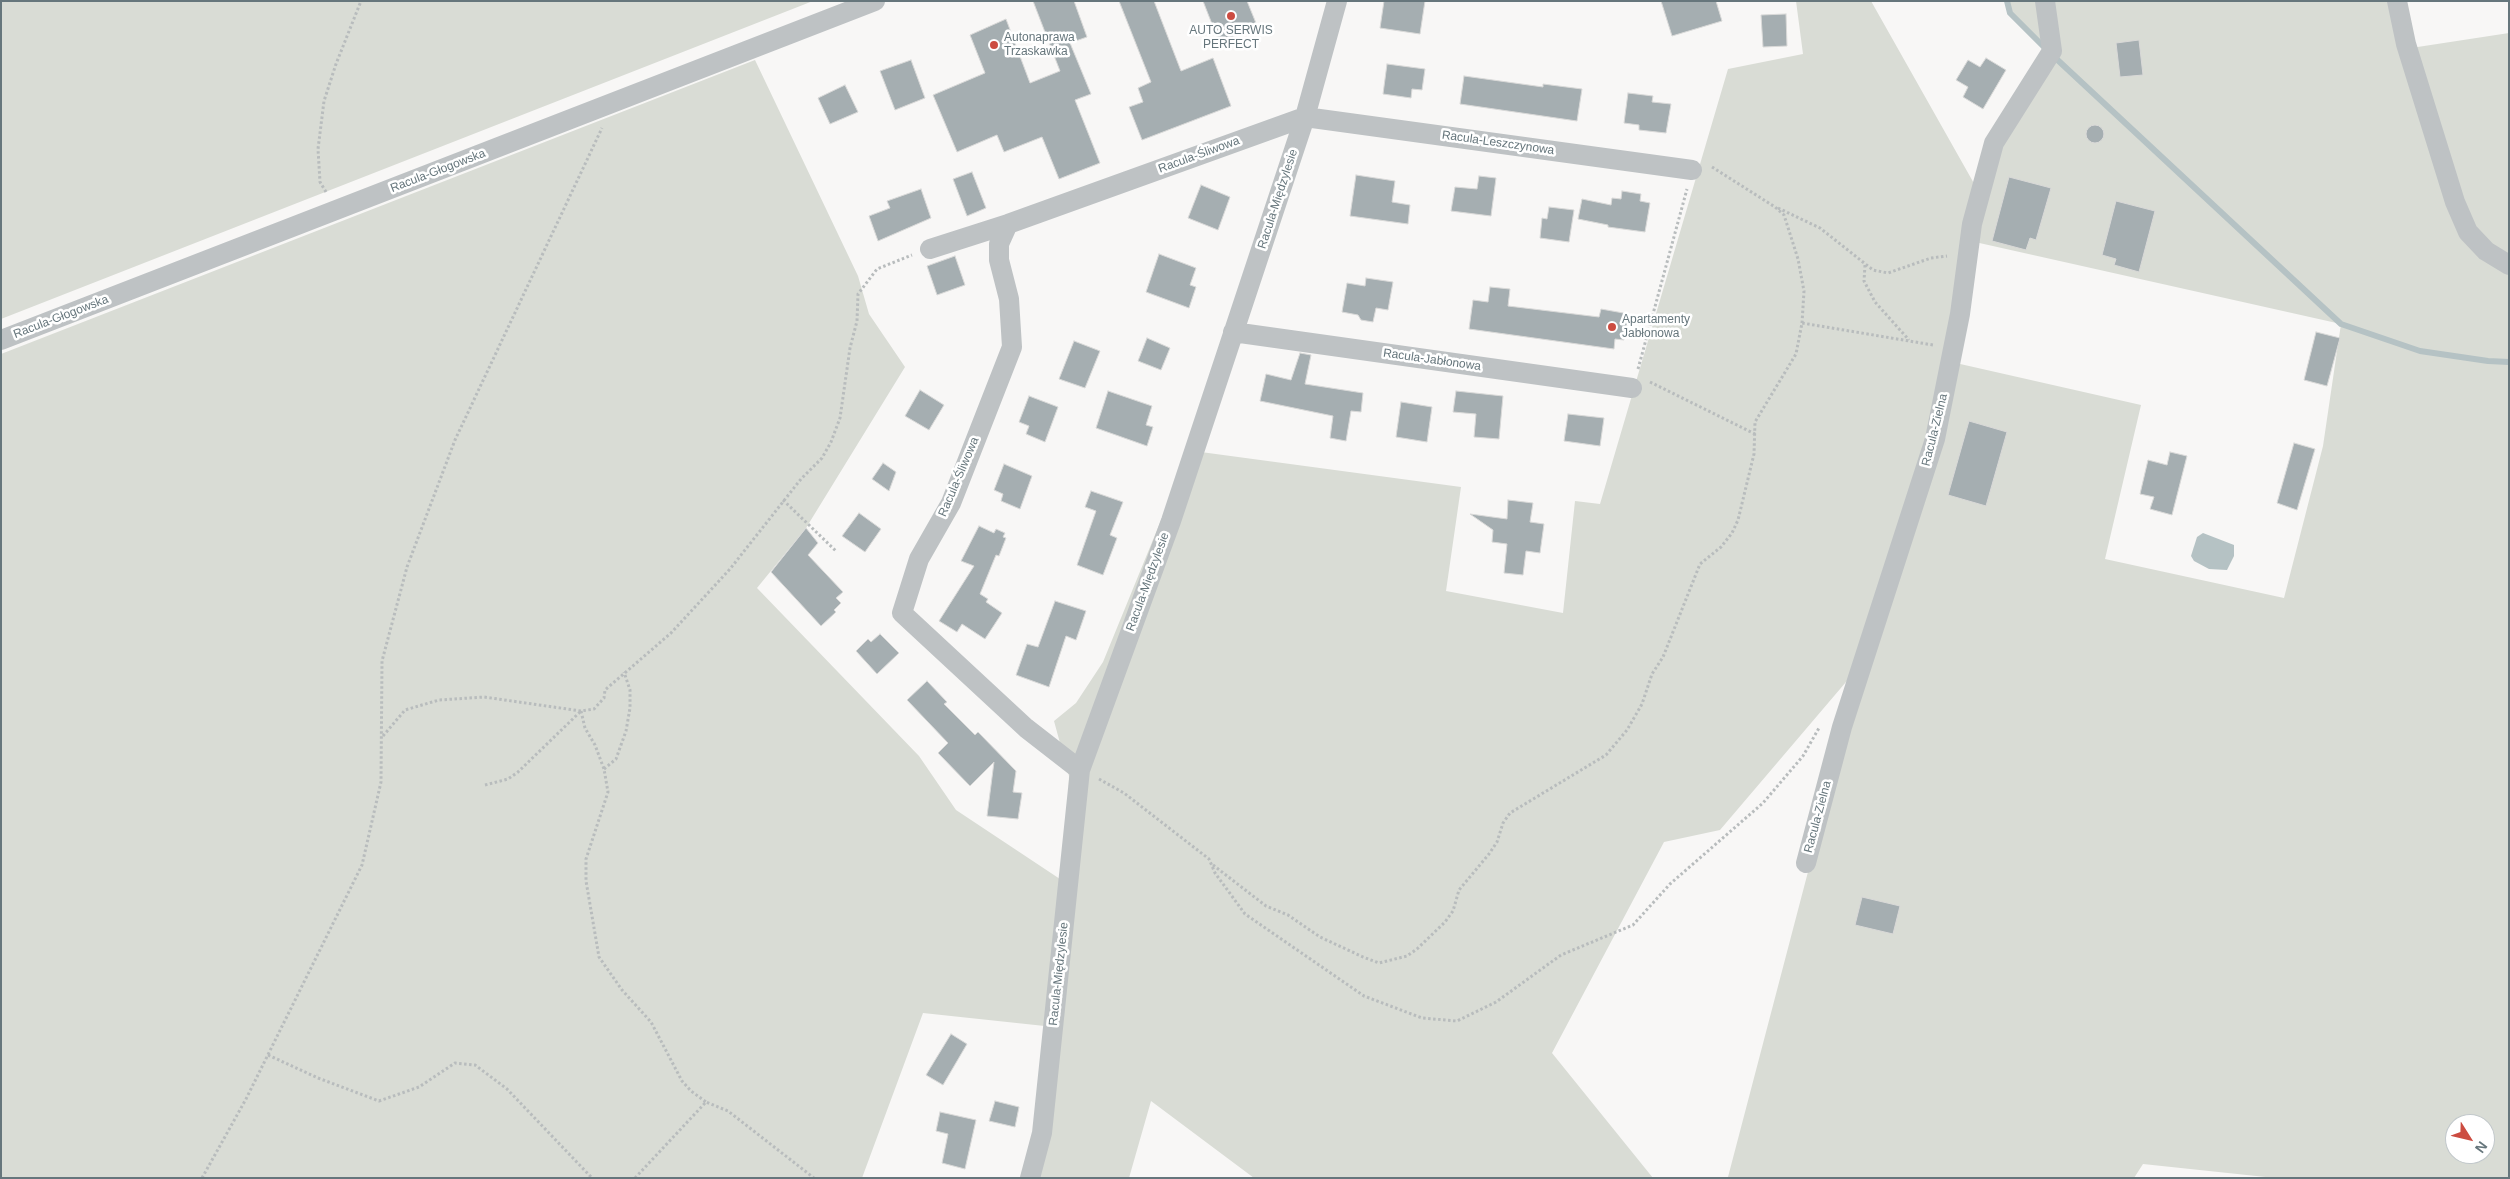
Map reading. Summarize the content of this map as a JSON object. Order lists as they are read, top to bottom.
{
  "streets": {
    "street": [
      "Racula-Leszczynowa",
      "Racula-Śliwowa",
      "Racula-Głogowska",
      "Racula-Międzylesie",
      "Racula-Jabłonowa",
      "Racula-Zielna"
    ]
  },
  "crossings": [
    ["Racula-Leszczynowa", "Racula-Śliwowa"],
    ["Racula-Leszczynowa", "Racula-Międzylesie"],
    ["Racula-Śliwowa", "Racula-Międzylesie"],
    ["Racula-Międzylesie", "Racula-Jabłonowa"]
  ],
  "places": ["AUTO SERWIS PERFECT", "Autonaprawa Trzaskawka", "Apartamenty Jabłonowa"],
  "north": "bottom right"
}
